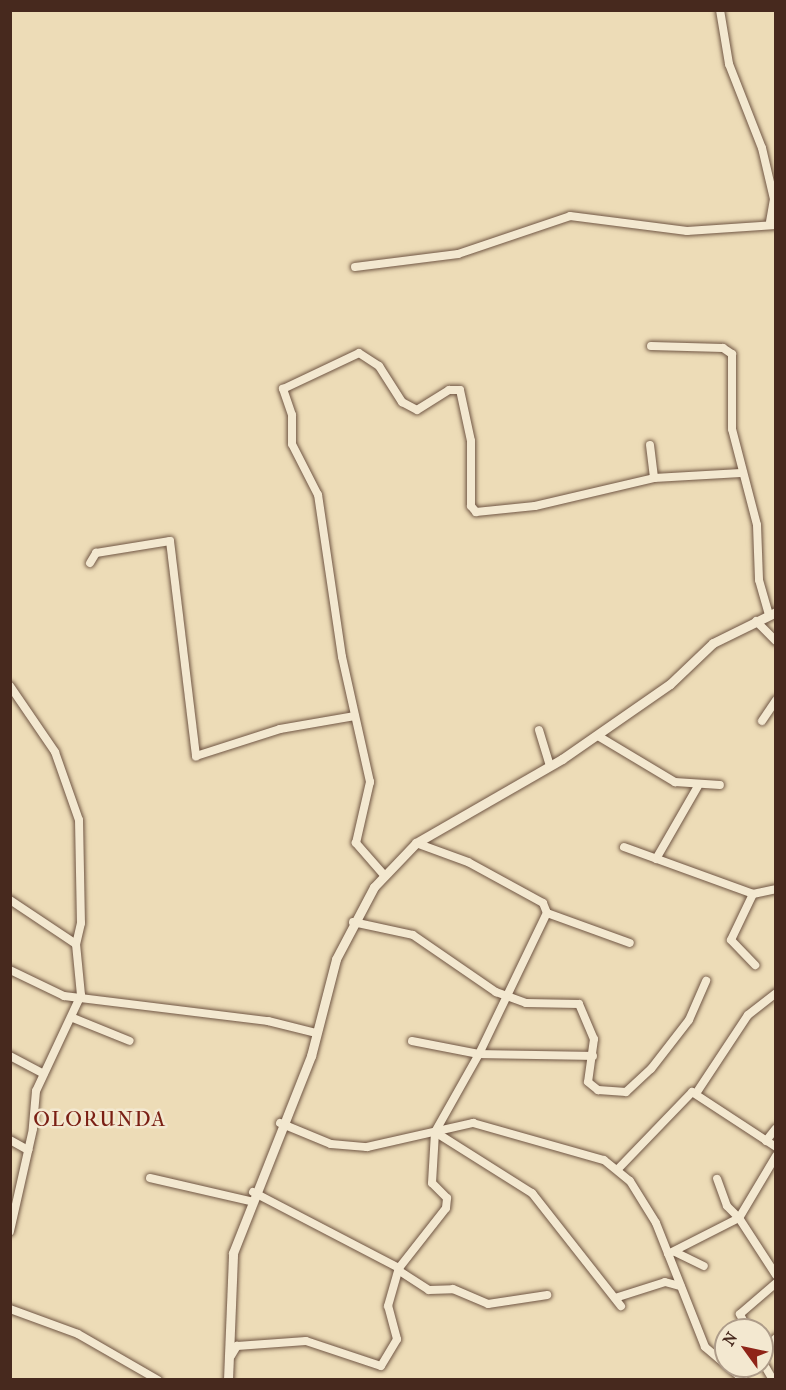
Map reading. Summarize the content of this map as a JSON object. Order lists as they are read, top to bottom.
{
  "districts": ["OLORUNDA"],
  "north": "top left"
}
